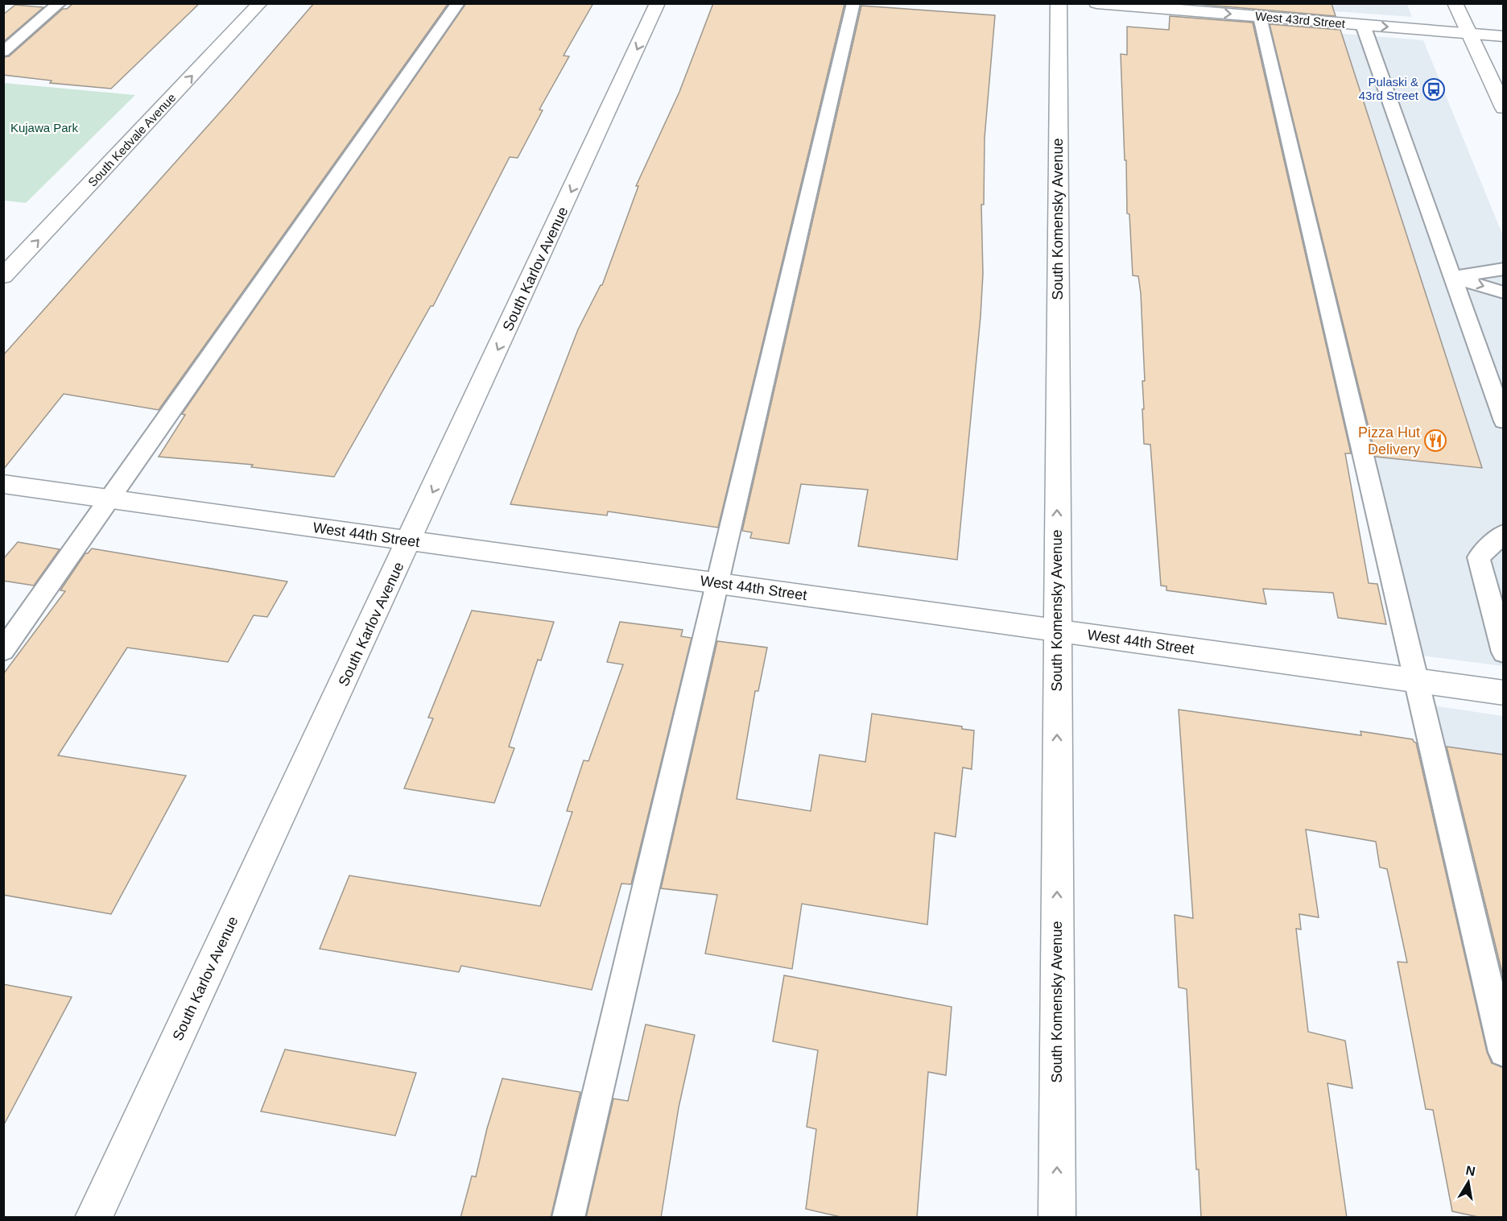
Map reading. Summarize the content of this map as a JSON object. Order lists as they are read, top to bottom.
{
  "streets": {
    "street": [
      "West 43rd Street",
      "South Kedvale Avenue",
      "South Komensky Avenue",
      "South Karlov Avenue",
      "West 44th Street"
    ]
  },
  "crossings": [
    ["South Komensky Avenue", "West 44th Street"],
    ["South Karlov Avenue", "West 44th Street"]
  ],
  "one_way": [
    "West 43rd Street",
    "South Kedvale Avenue",
    "South Komensky Avenue",
    "South Karlov Avenue"
  ],
  "parks": ["Kujawa Park"],
  "places": {
    "bus stop": ["Pulaski & 43rd Street"],
    "restaurant": ["Pizza Hut Delivery"]
  },
  "north": "top"
}
